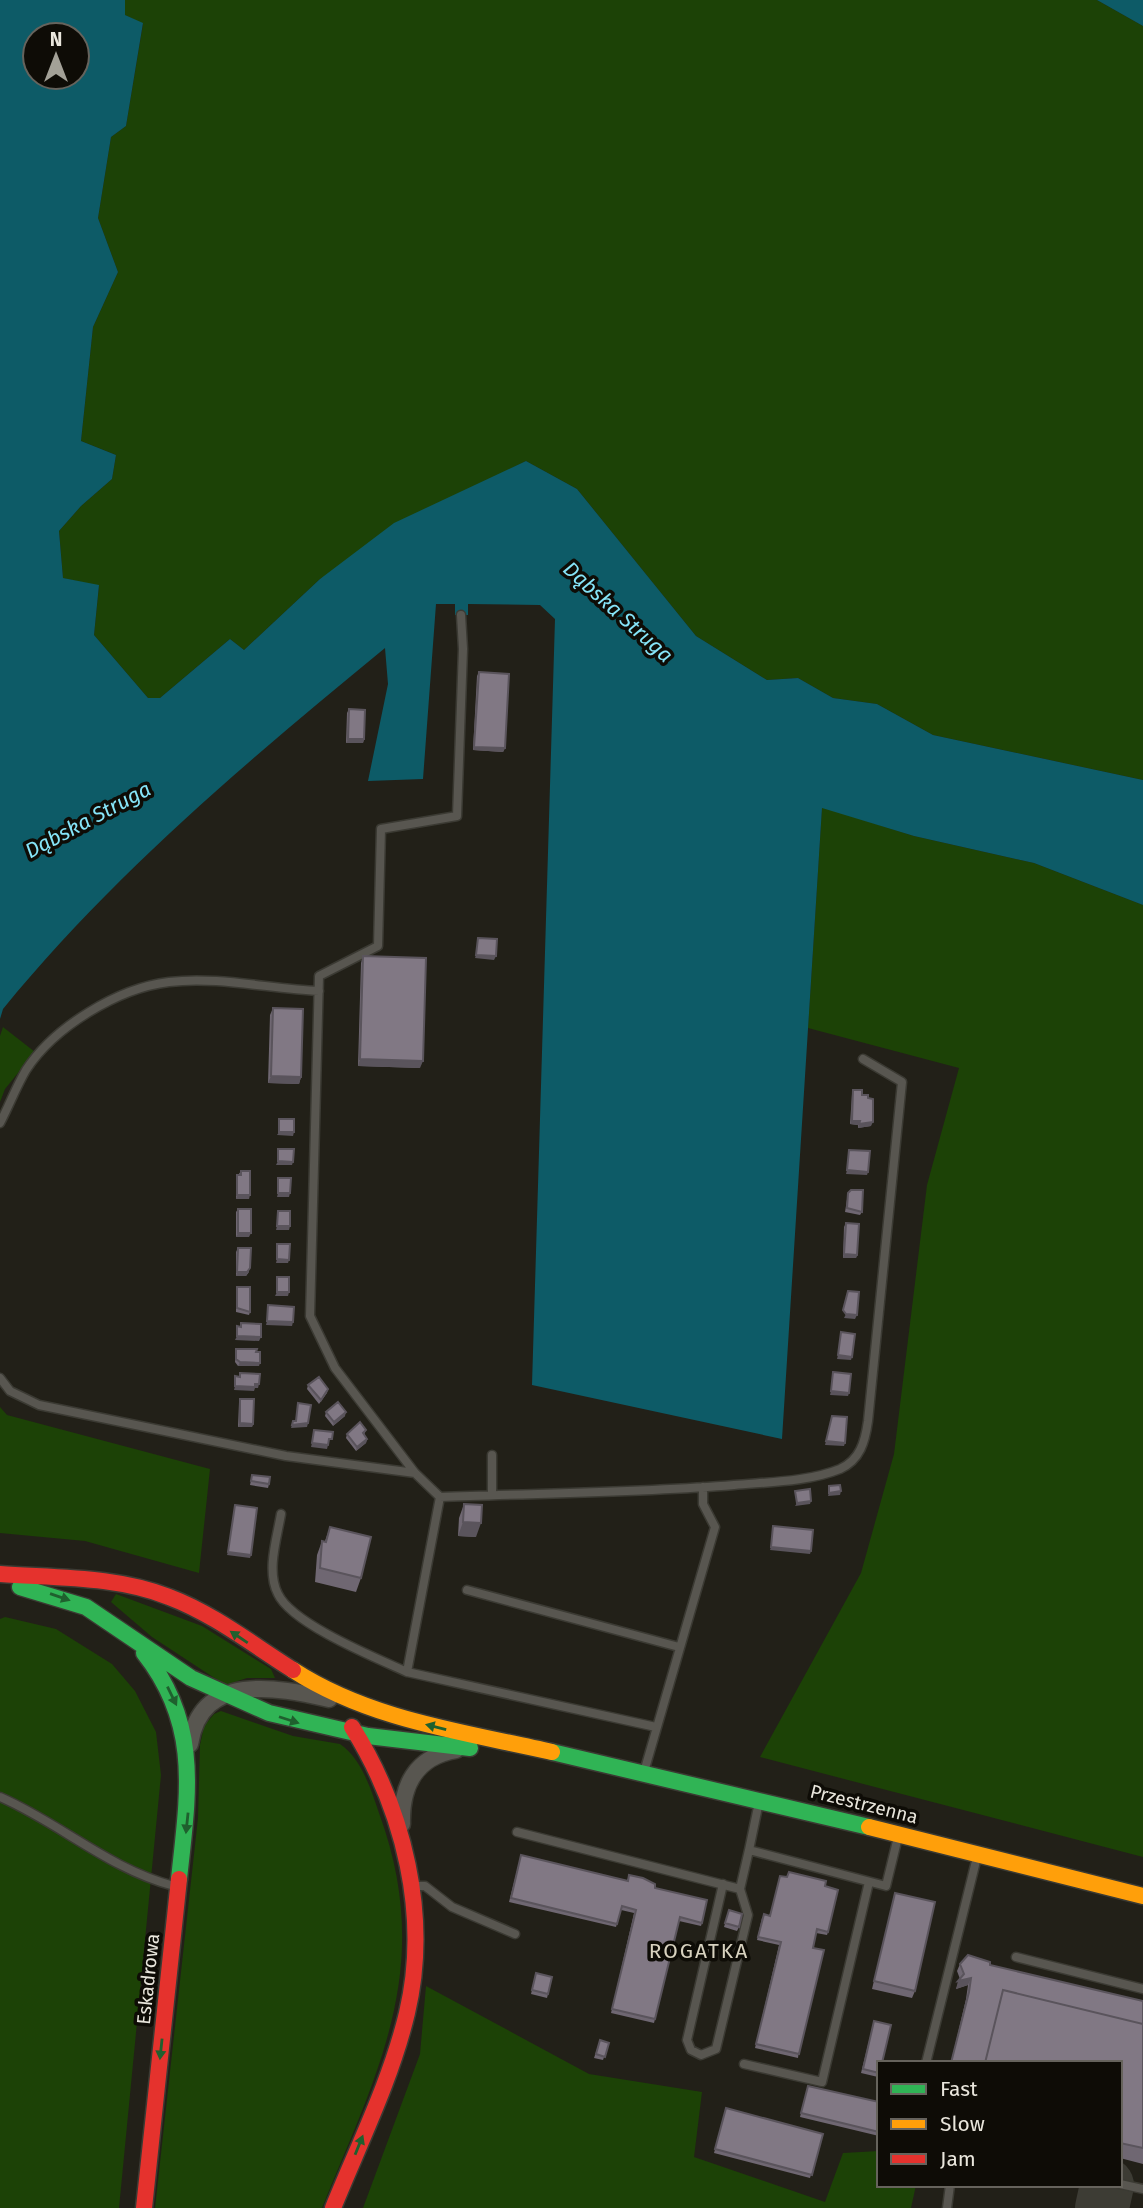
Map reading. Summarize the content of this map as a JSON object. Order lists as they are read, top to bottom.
{
  "streets": {
    "street": ["Przestrzenna", "Eskadrowa"]
  },
  "crossings": [
    ["Przestrzenna", "Eskadrowa"]
  ],
  "districts": ["ROGATKA"],
  "water": ["Dąbska Struga"],
  "legend": ["Fast", "Slow", "Jam"],
  "north": "top"
}
